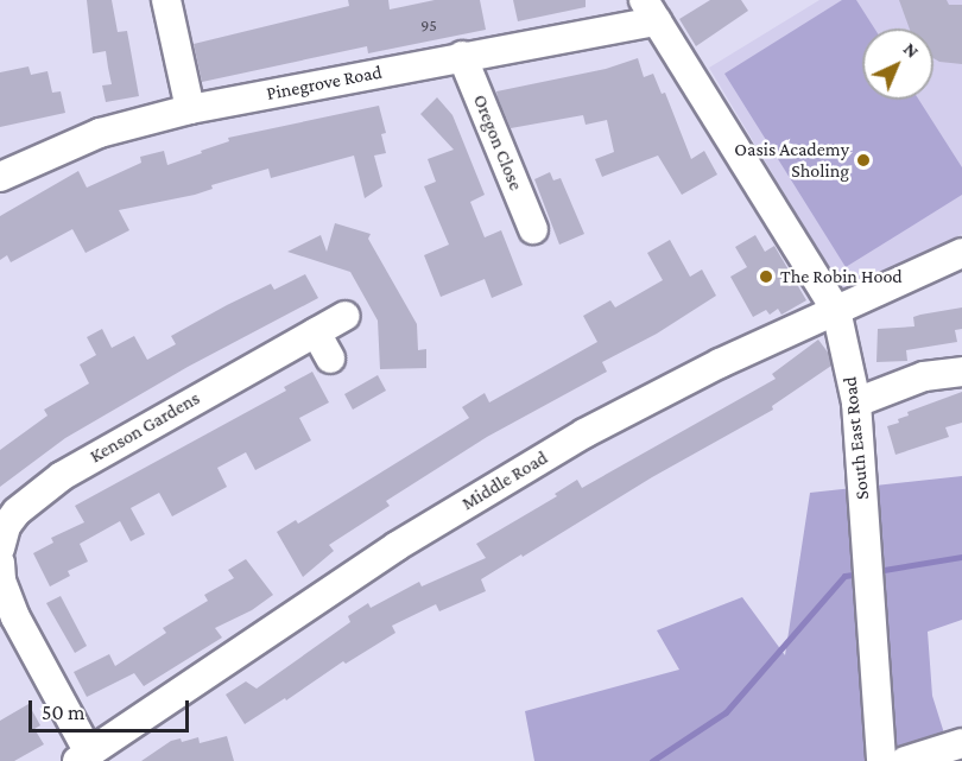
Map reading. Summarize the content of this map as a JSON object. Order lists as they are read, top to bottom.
{
  "streets": {
    "street": [
      "Pinegrove Road",
      "Oregon Close",
      "Kenson Gardens",
      "South East Road",
      "Middle Road"
    ]
  },
  "crossings": [
    ["Pinegrove Road", "Oregon Close"],
    ["Pinegrove Road", "South East Road"],
    ["South East Road", "Middle Road"]
  ],
  "places": ["Oasis Academy Sholing", "The Robin Hood"],
  "house_numbers": ["95"],
  "scale_bar": "50 m",
  "north": "top right"
}
